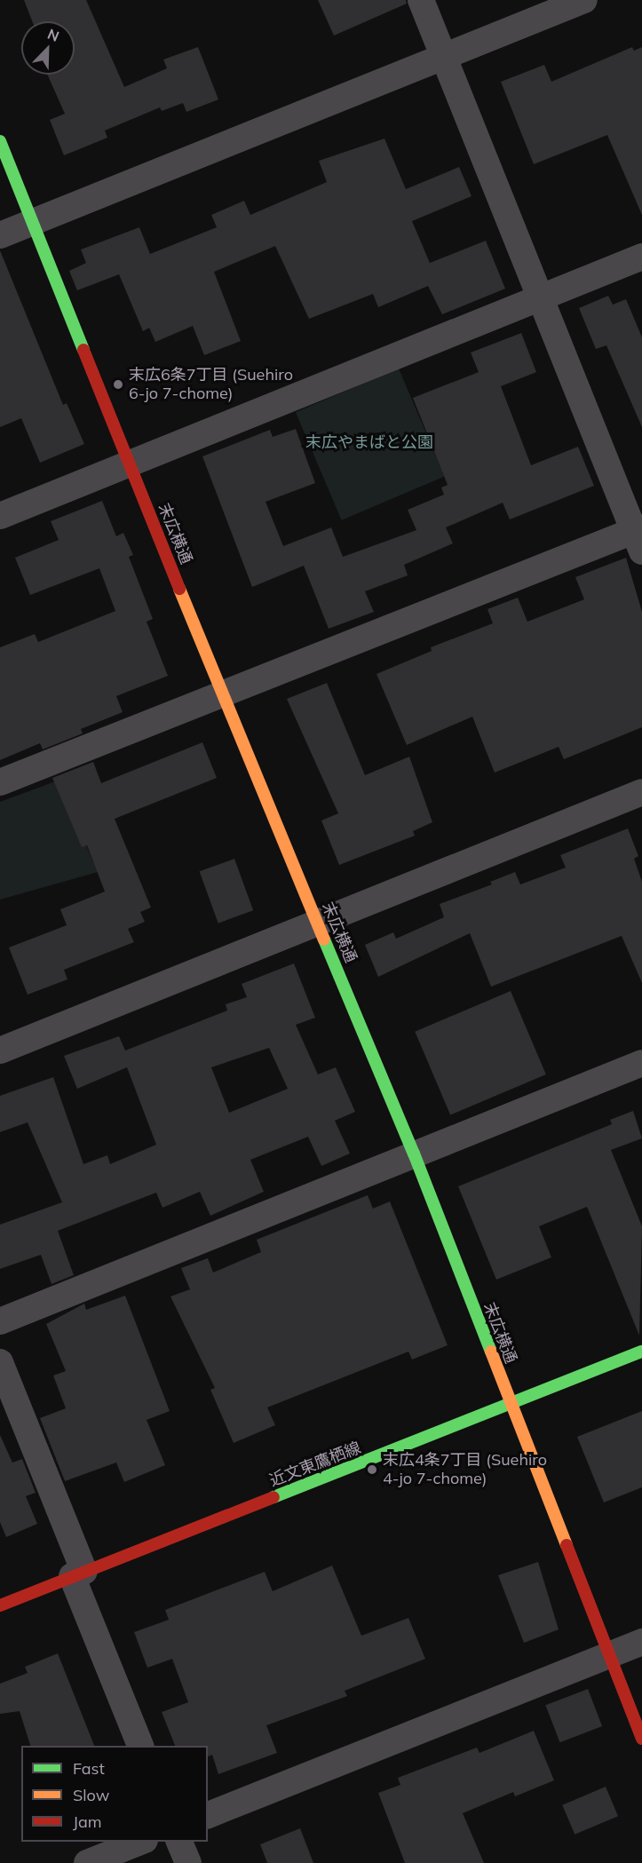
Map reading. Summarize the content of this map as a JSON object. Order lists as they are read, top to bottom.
{
  "streets": {
    "street": ["末広横通", "近文東鷹栖線"]
  },
  "crossings": [
    ["末広横通", "近文東鷹栖線"]
  ],
  "parks": ["末広やまばと公園"],
  "places": ["末広6条7丁目 (Suehiro 6-jo 7-chome)", "末広4条7丁目 (Suehiro 4-jo 7-chome)"],
  "legend": ["Fast", "Slow", "Jam"],
  "north": "top right"
}
